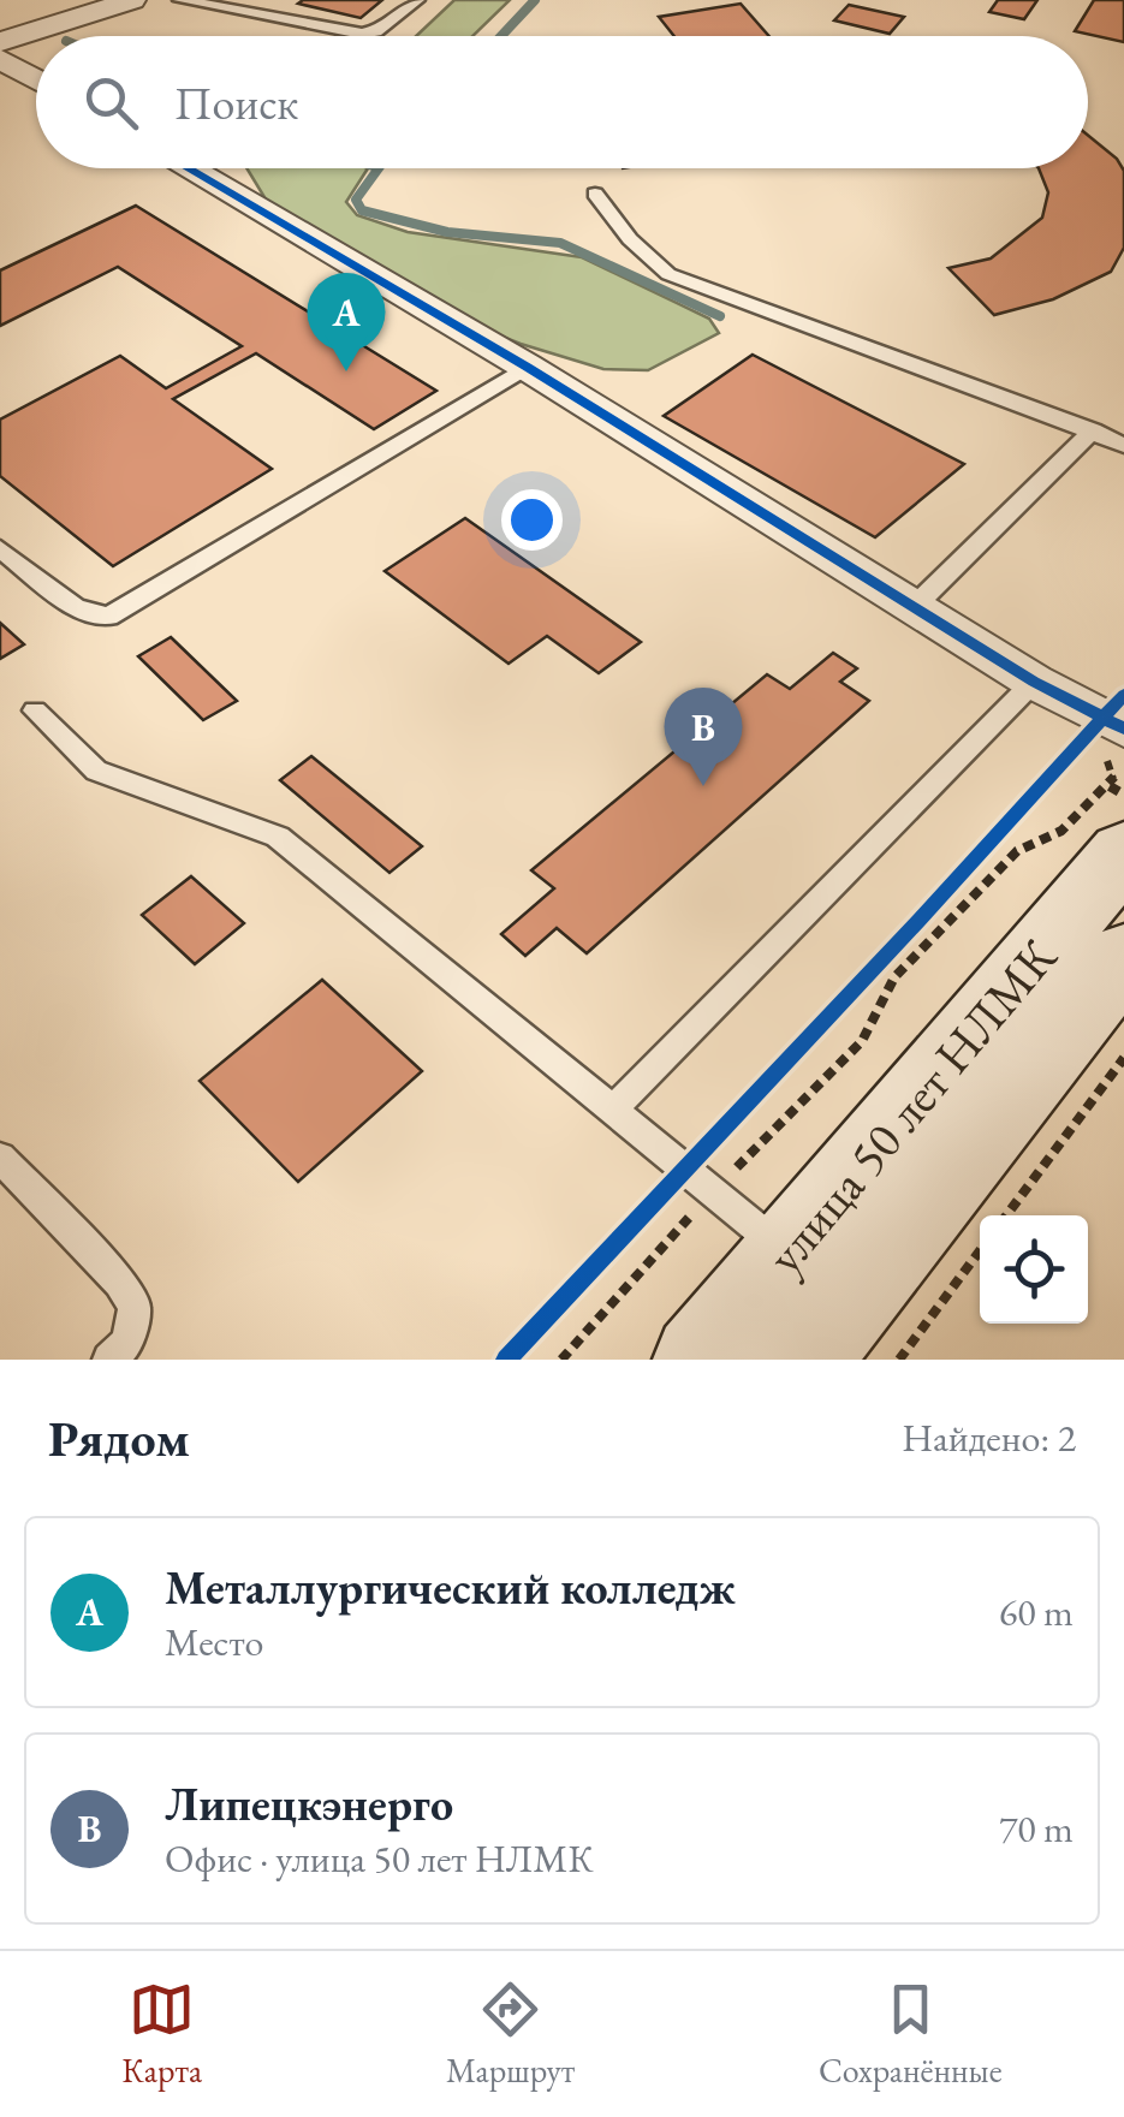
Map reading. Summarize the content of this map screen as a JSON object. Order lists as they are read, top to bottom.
{
  "streets": {
    "main road": ["улица 50 лет НЛМК"]
  },
  "page": {
    "search": "Поиск",
    "pins": ["A", "B"],
    "heading": ["Рядом", "Найдено: 2"],
    "list": [
      {
        "mark": "A",
        "name": "Металлургический колледж",
        "note": "Место",
        "value": "60 m"
      },
      {
        "mark": "B",
        "name": "Липецкэнерго",
        "note": "Офис · улица 50 лет НЛМК",
        "value": "70 m"
      }
    ],
    "nav": ["Карта", "Маршрут", "Сохранённые"]
  }
}
